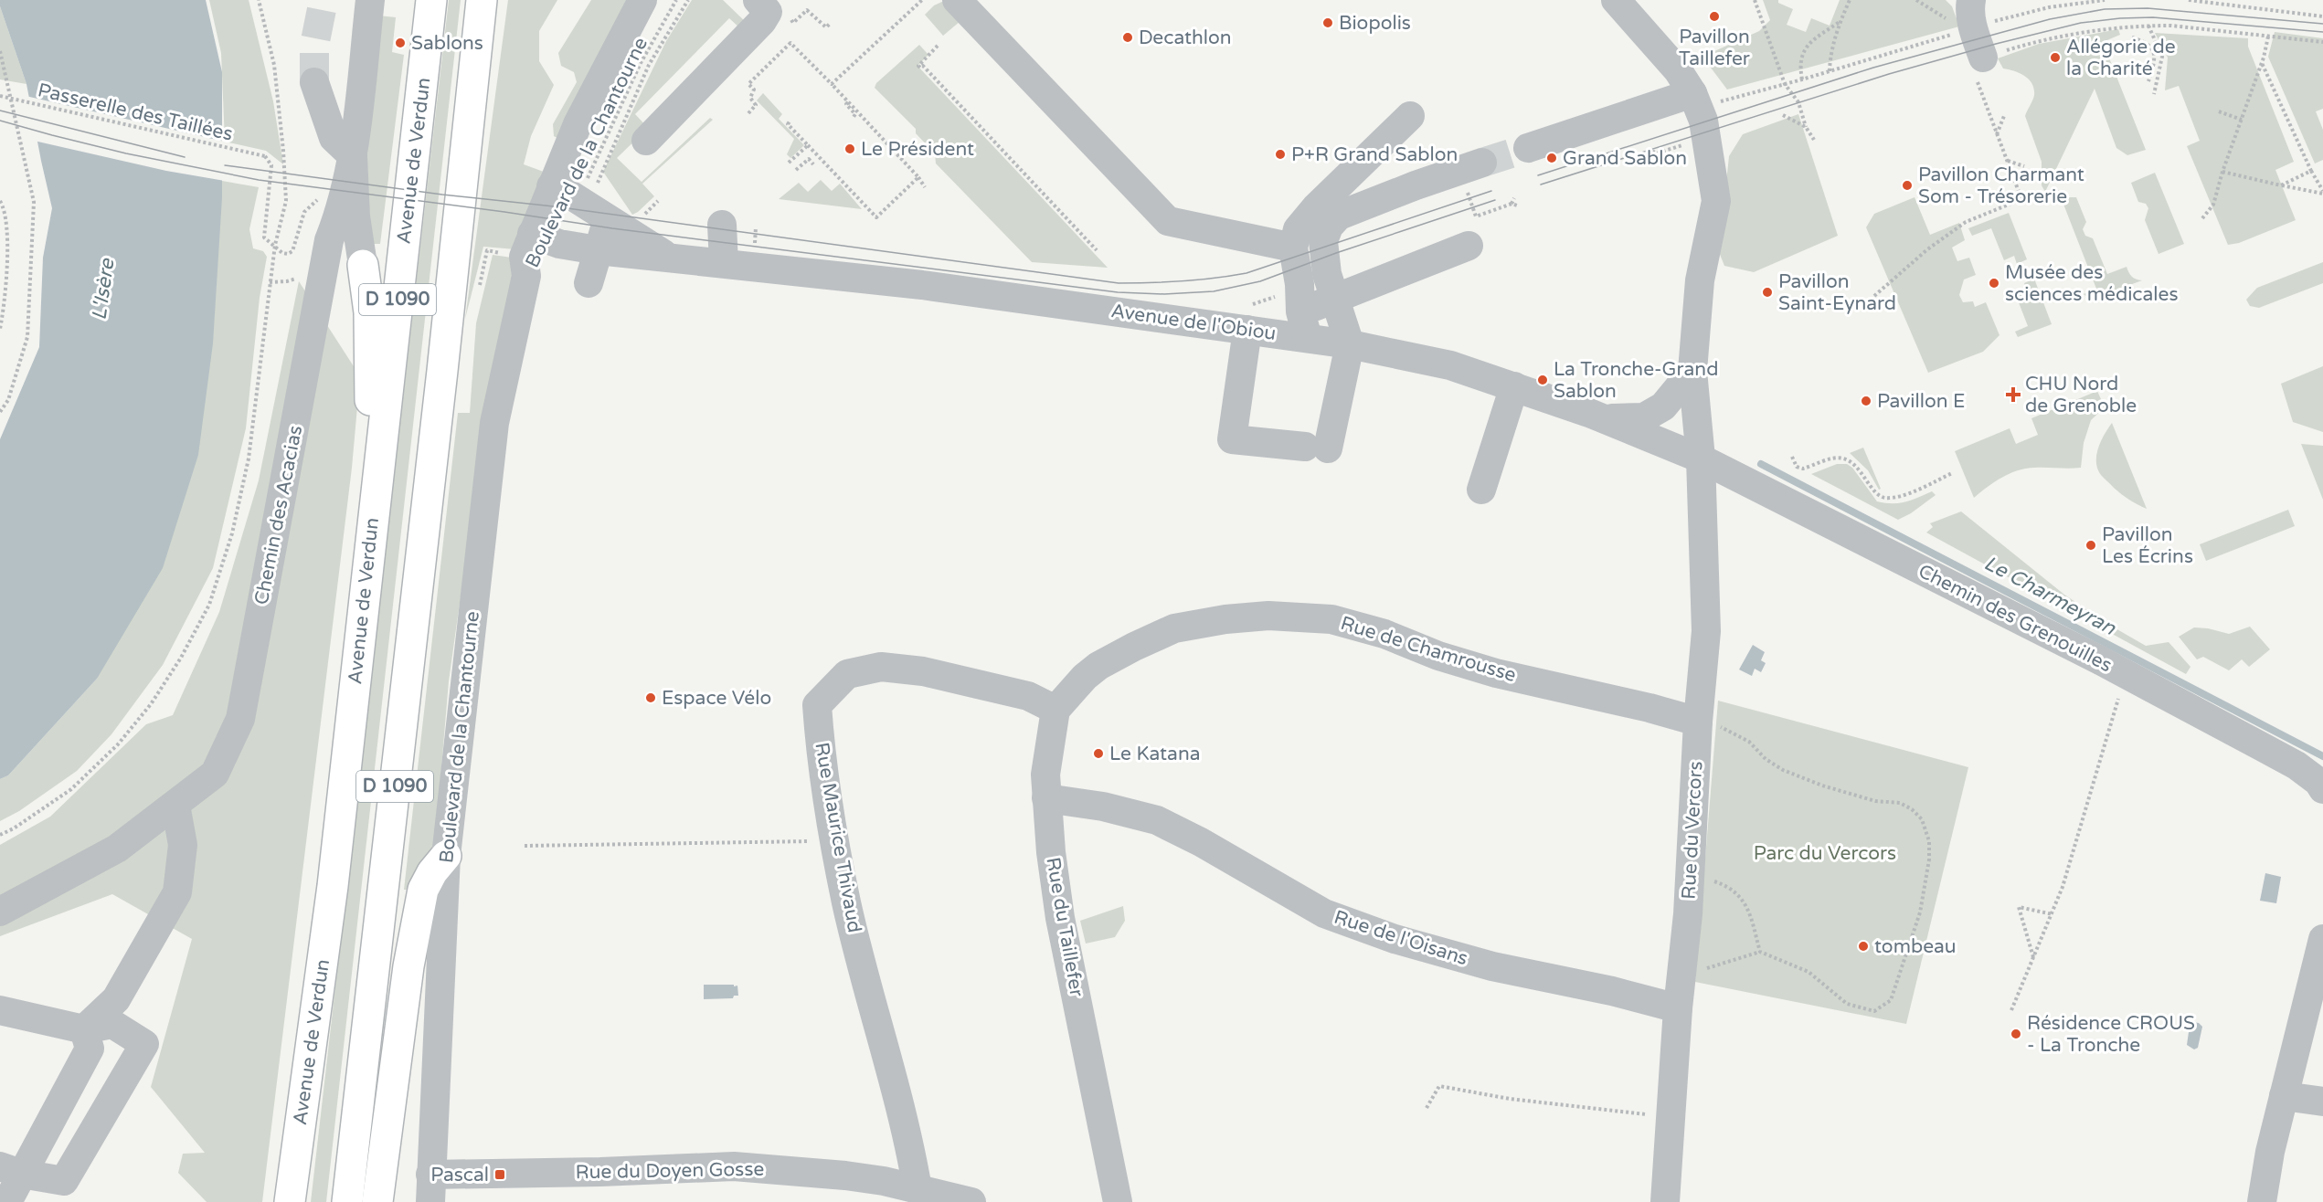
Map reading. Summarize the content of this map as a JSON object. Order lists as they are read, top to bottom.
{
  "streets": {
    "main road": ["Avenue de Verdun", "D 1090"],
    "street": [
      "Boulevard de la Chantourne",
      "Avenue de l'Obiou",
      "Chemin des Acacias",
      "Chemin des Grenouilles",
      "Rue de Chamrousse",
      "Rue du Vercors",
      "Rue Maurice Thivaud",
      "Rue du Taillefer",
      "Rue de l'Oisans",
      "Rue du Doyen Gosse"
    ],
    "path": ["Passerelle des Taillées"]
  },
  "crossings": [
    ["Boulevard de la Chantourne", "Avenue de l'Obiou"],
    ["Boulevard de la Chantourne", "Rue du Doyen Gosse"],
    ["Avenue de l'Obiou", "Chemin des Grenouilles"],
    ["Avenue de l'Obiou", "Rue du Vercors"],
    ["Chemin des Grenouilles", "Rue du Vercors"],
    ["Rue de Chamrousse", "Rue du Vercors"],
    ["Rue de Chamrousse", "Rue Maurice Thivaud"],
    ["Rue de Chamrousse", "Rue du Taillefer"],
    ["Rue du Vercors", "Rue de l'Oisans"],
    ["Rue Maurice Thivaud", "Rue du Taillefer"],
    ["Rue Maurice Thivaud", "Rue du Doyen Gosse"],
    ["Rue du Taillefer", "Rue de l'Oisans"]
  ],
  "water": ["L'Isère", "Le Charmeyran"],
  "parks": ["Parc du Vercors"],
  "places": {
    "other": [
      "Pavillon Taillefer",
      "Biopolis",
      "Decathlon",
      "Sablons",
      "Allégorie de la Charité",
      "Le Président",
      "P+R Grand Sablon",
      "Grand Sablon",
      "Pavillon Charmant Som - Trésorerie",
      "Musée des sciences médicales",
      "Pavillon Saint-Eynard",
      "La Tronche-Grand Sablon",
      "Pavillon E",
      "Pavillon Les Écrins",
      "Espace Vélo",
      "Le Katana",
      "tombeau",
      "Résidence CROUS - La Tronche"
    ],
    "health": ["CHU Nord de Grenoble"],
    "transit": ["Pascal"]
  }
}
